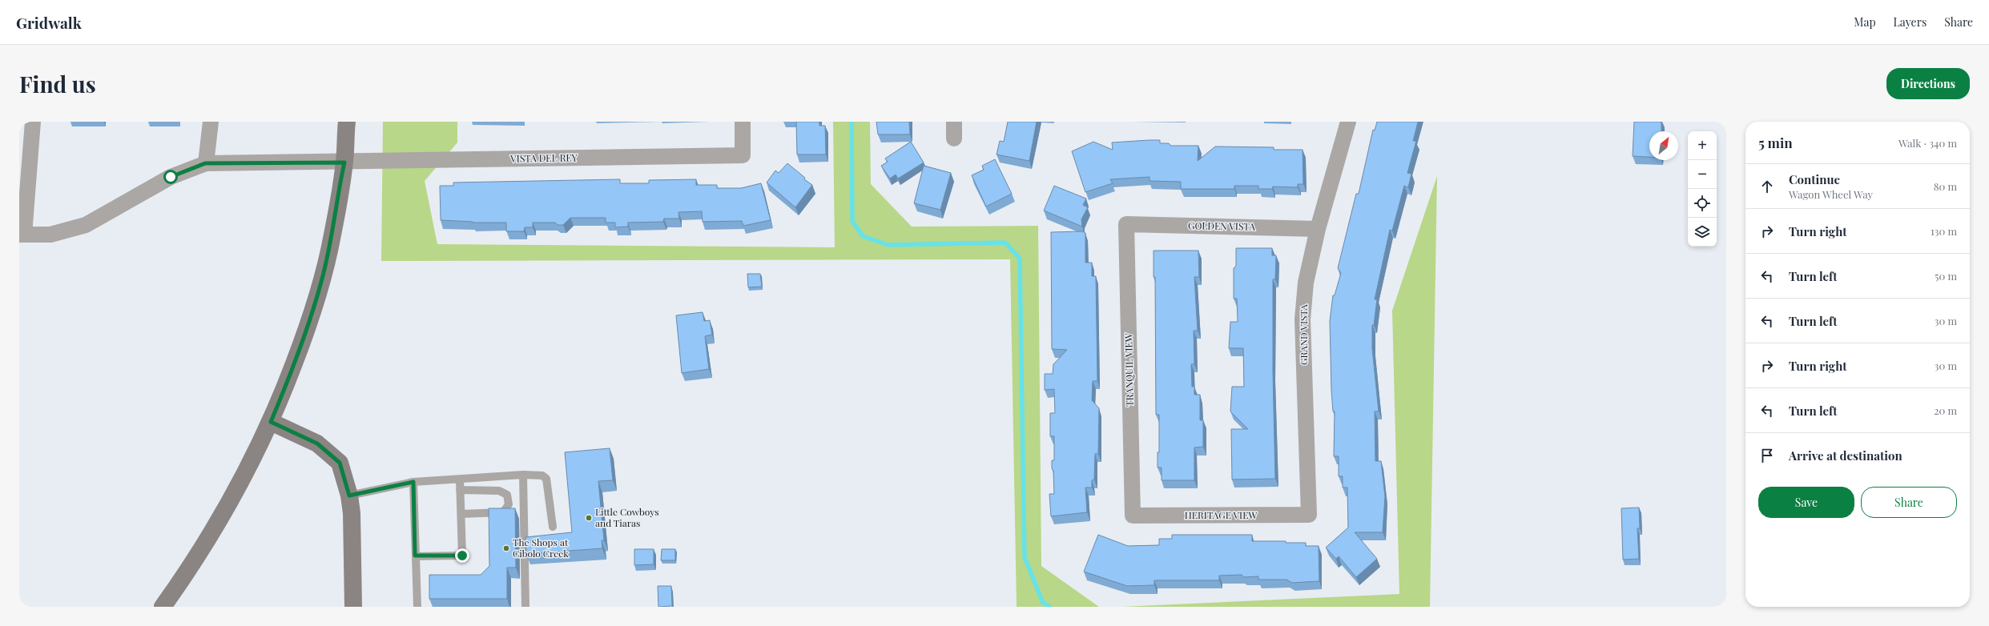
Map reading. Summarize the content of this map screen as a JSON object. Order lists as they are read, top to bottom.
{
  "streets": {
    "street": [
      "VISTA DEL REY",
      "GOLDEN VISTA",
      "GRAND VISTA",
      "TRANQUIL VIEW",
      "HERITAGE VIEW"
    ]
  },
  "crossings": [
    ["GOLDEN VISTA", "GRAND VISTA"],
    ["GOLDEN VISTA", "TRANQUIL VIEW"],
    ["GRAND VISTA", "HERITAGE VIEW"],
    ["TRANQUIL VIEW", "HERITAGE VIEW"]
  ],
  "places": ["Little Cowboys and Tiaras", "The Shops at Cibolo Creek"],
  "north": "top right",
  "page": {
    "header": "Gridwalk",
    "nav": ["Map", "Layers", "Share"],
    "buttons": [
      "Directions",
      ["Save", "Share"]
    ],
    "title": "Find us",
    "heading": ["5 min", "Walk · 340 m"],
    "map_buttons": ["+", "−"],
    "list": [
      ["Continue", "Wagon Wheel Way", "80 m"],
      ["Turn right", "130 m"],
      ["Turn left", "50 m"],
      ["Turn left", "30 m"],
      ["Turn right", "30 m"],
      ["Turn left", "20 m"],
      "Arrive at destination"
    ]
  }
}
